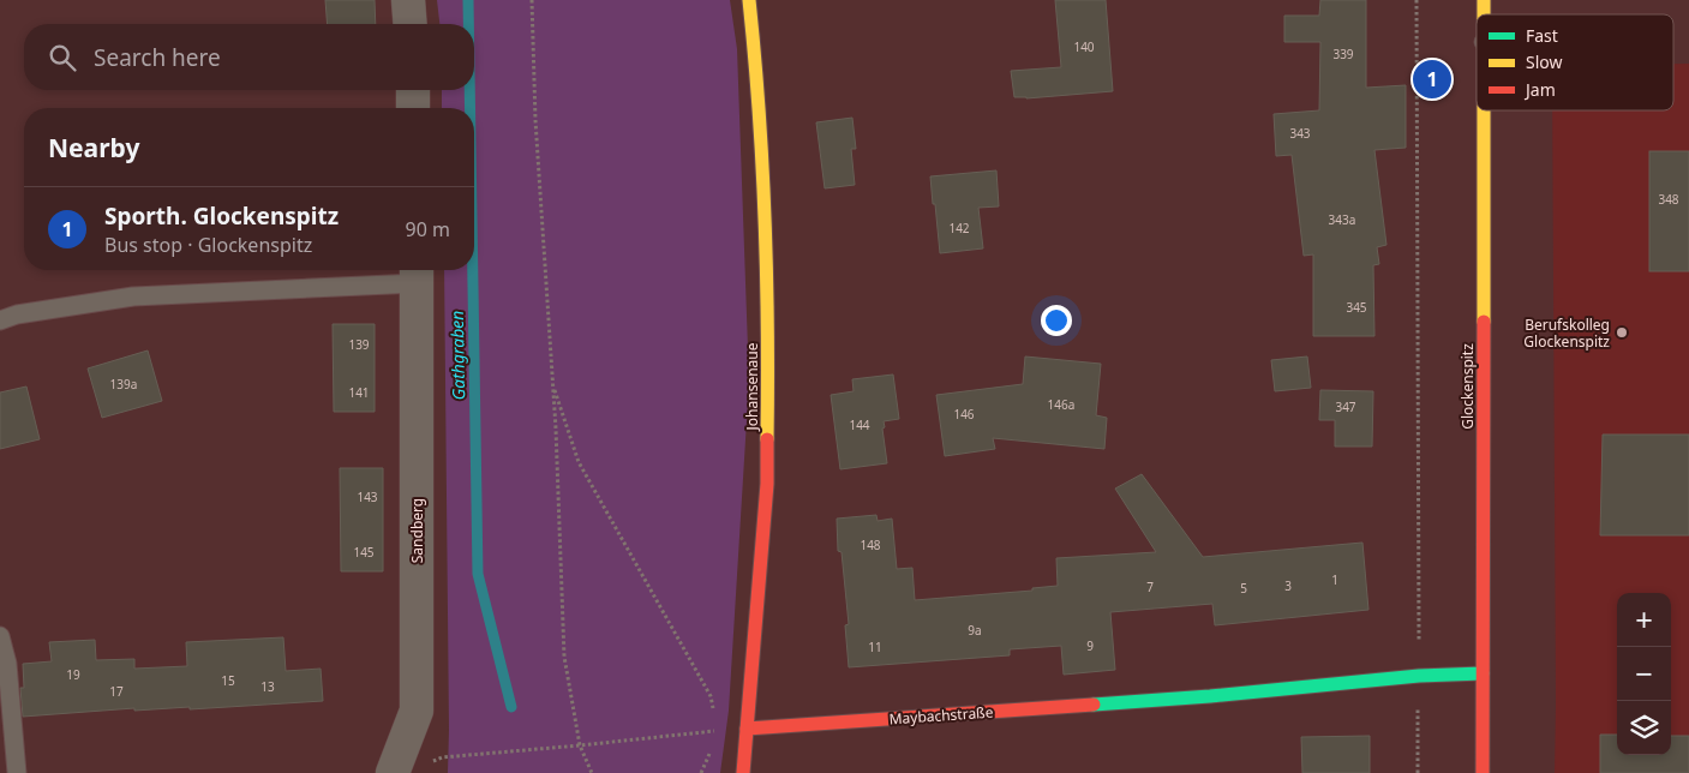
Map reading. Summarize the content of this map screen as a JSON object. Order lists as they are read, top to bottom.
{
  "streets": {
    "street": [
      "Johansenaue",
      "Glockenspitz",
      "Sandberg",
      "Maybachstraße"
    ]
  },
  "crossings": [
    ["Johansenaue", "Maybachstraße"],
    ["Glockenspitz", "Maybachstraße"]
  ],
  "water": ["Gathgraben"],
  "places": ["Berufskolleg Glockenspitz"],
  "house_numbers": [
    "140",
    "339",
    "343",
    "348",
    "343a",
    "142",
    "345",
    "139",
    "139a",
    "141",
    "146a",
    "347",
    "146",
    "144",
    "143",
    "148",
    "145",
    "1",
    "3",
    "7",
    "5",
    "9a",
    "9",
    "11",
    "19",
    "15",
    "13",
    "17"
  ],
  "legend": ["Fast", "Slow", "Jam"],
  "page": {
    "search": "Search here",
    "pins": "1",
    "heading": "Nearby",
    "list": [
      {
        "mark": "1",
        "name": "Sporth. Glockenspitz",
        "note": "Bus stop · Glockenspitz",
        "value": "90 m"
      }
    ],
    "map_buttons": ["+", "−"]
  }
}
